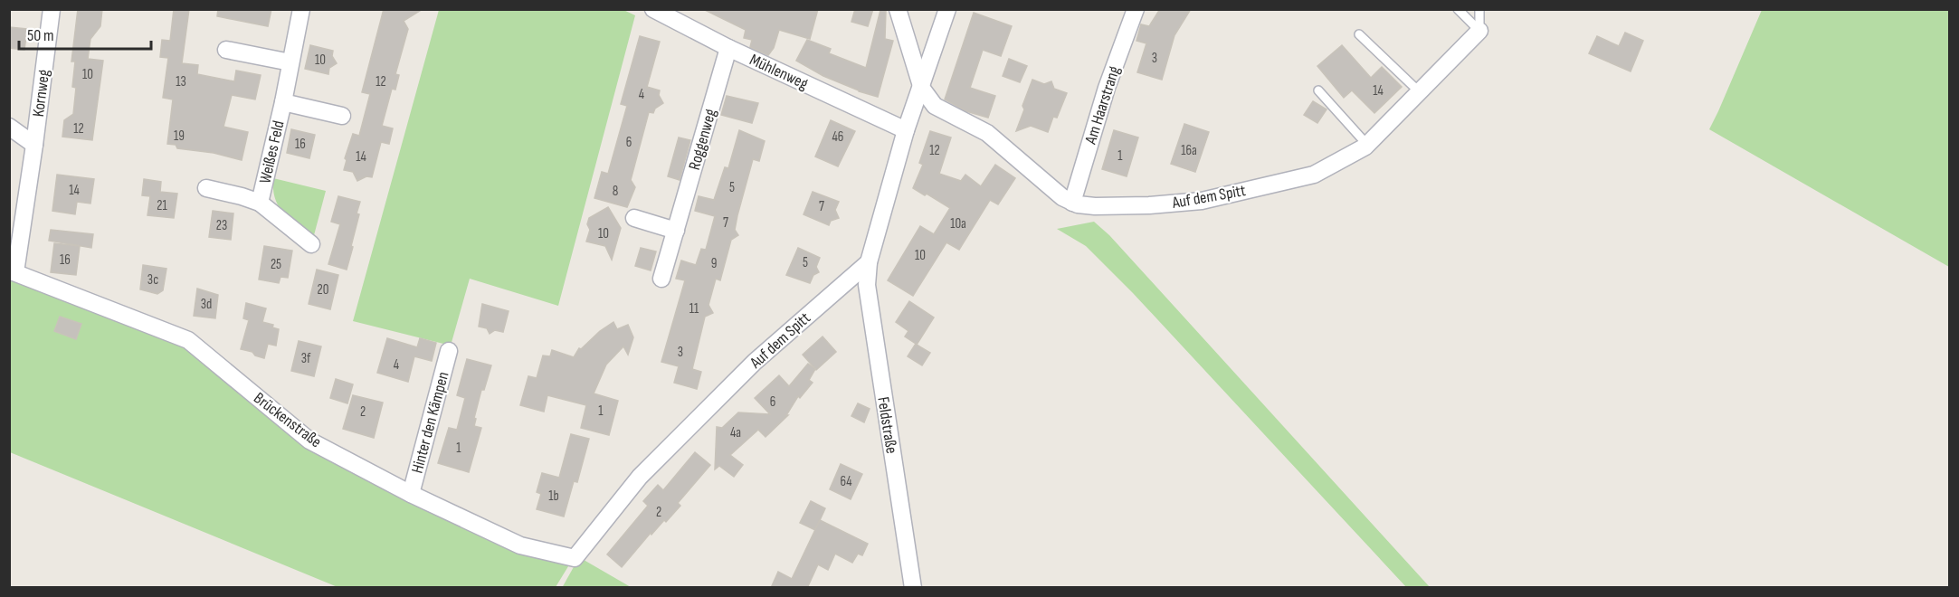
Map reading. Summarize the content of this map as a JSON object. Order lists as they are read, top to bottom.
{
  "streets": {
    "street": [
      "Mühlenweg",
      "Kornweg",
      "Am Haarstrang",
      "Roggenweg",
      "Weißes Feld",
      "Auf dem Spitt",
      "Brückenstraße",
      "Hinter den Kämpen",
      "Feldstraße"
    ]
  },
  "crossings": [
    ["Mühlenweg", "Roggenweg"],
    ["Kornweg", "Brückenstraße"],
    ["Am Haarstrang", "Auf dem Spitt"],
    ["Auf dem Spitt", "Brückenstraße"],
    ["Auf dem Spitt", "Feldstraße"],
    ["Brückenstraße", "Hinter den Kämpen"]
  ],
  "house_numbers": [
    "3",
    "10",
    "10",
    "13",
    "12",
    "14",
    "4",
    "12",
    "19",
    "46",
    "6",
    "16",
    "12",
    "16a",
    "1",
    "14",
    "5",
    "14",
    "8",
    "21",
    "7",
    "7",
    "10a",
    "23",
    "10",
    "10",
    "16",
    "5",
    "9",
    "25",
    "3c",
    "20",
    "3d",
    "11",
    "3",
    "3f",
    "4",
    "6",
    "1",
    "2",
    "4a",
    "1",
    "64",
    "1b",
    "2"
  ],
  "scale_bar": "50 m"
}
